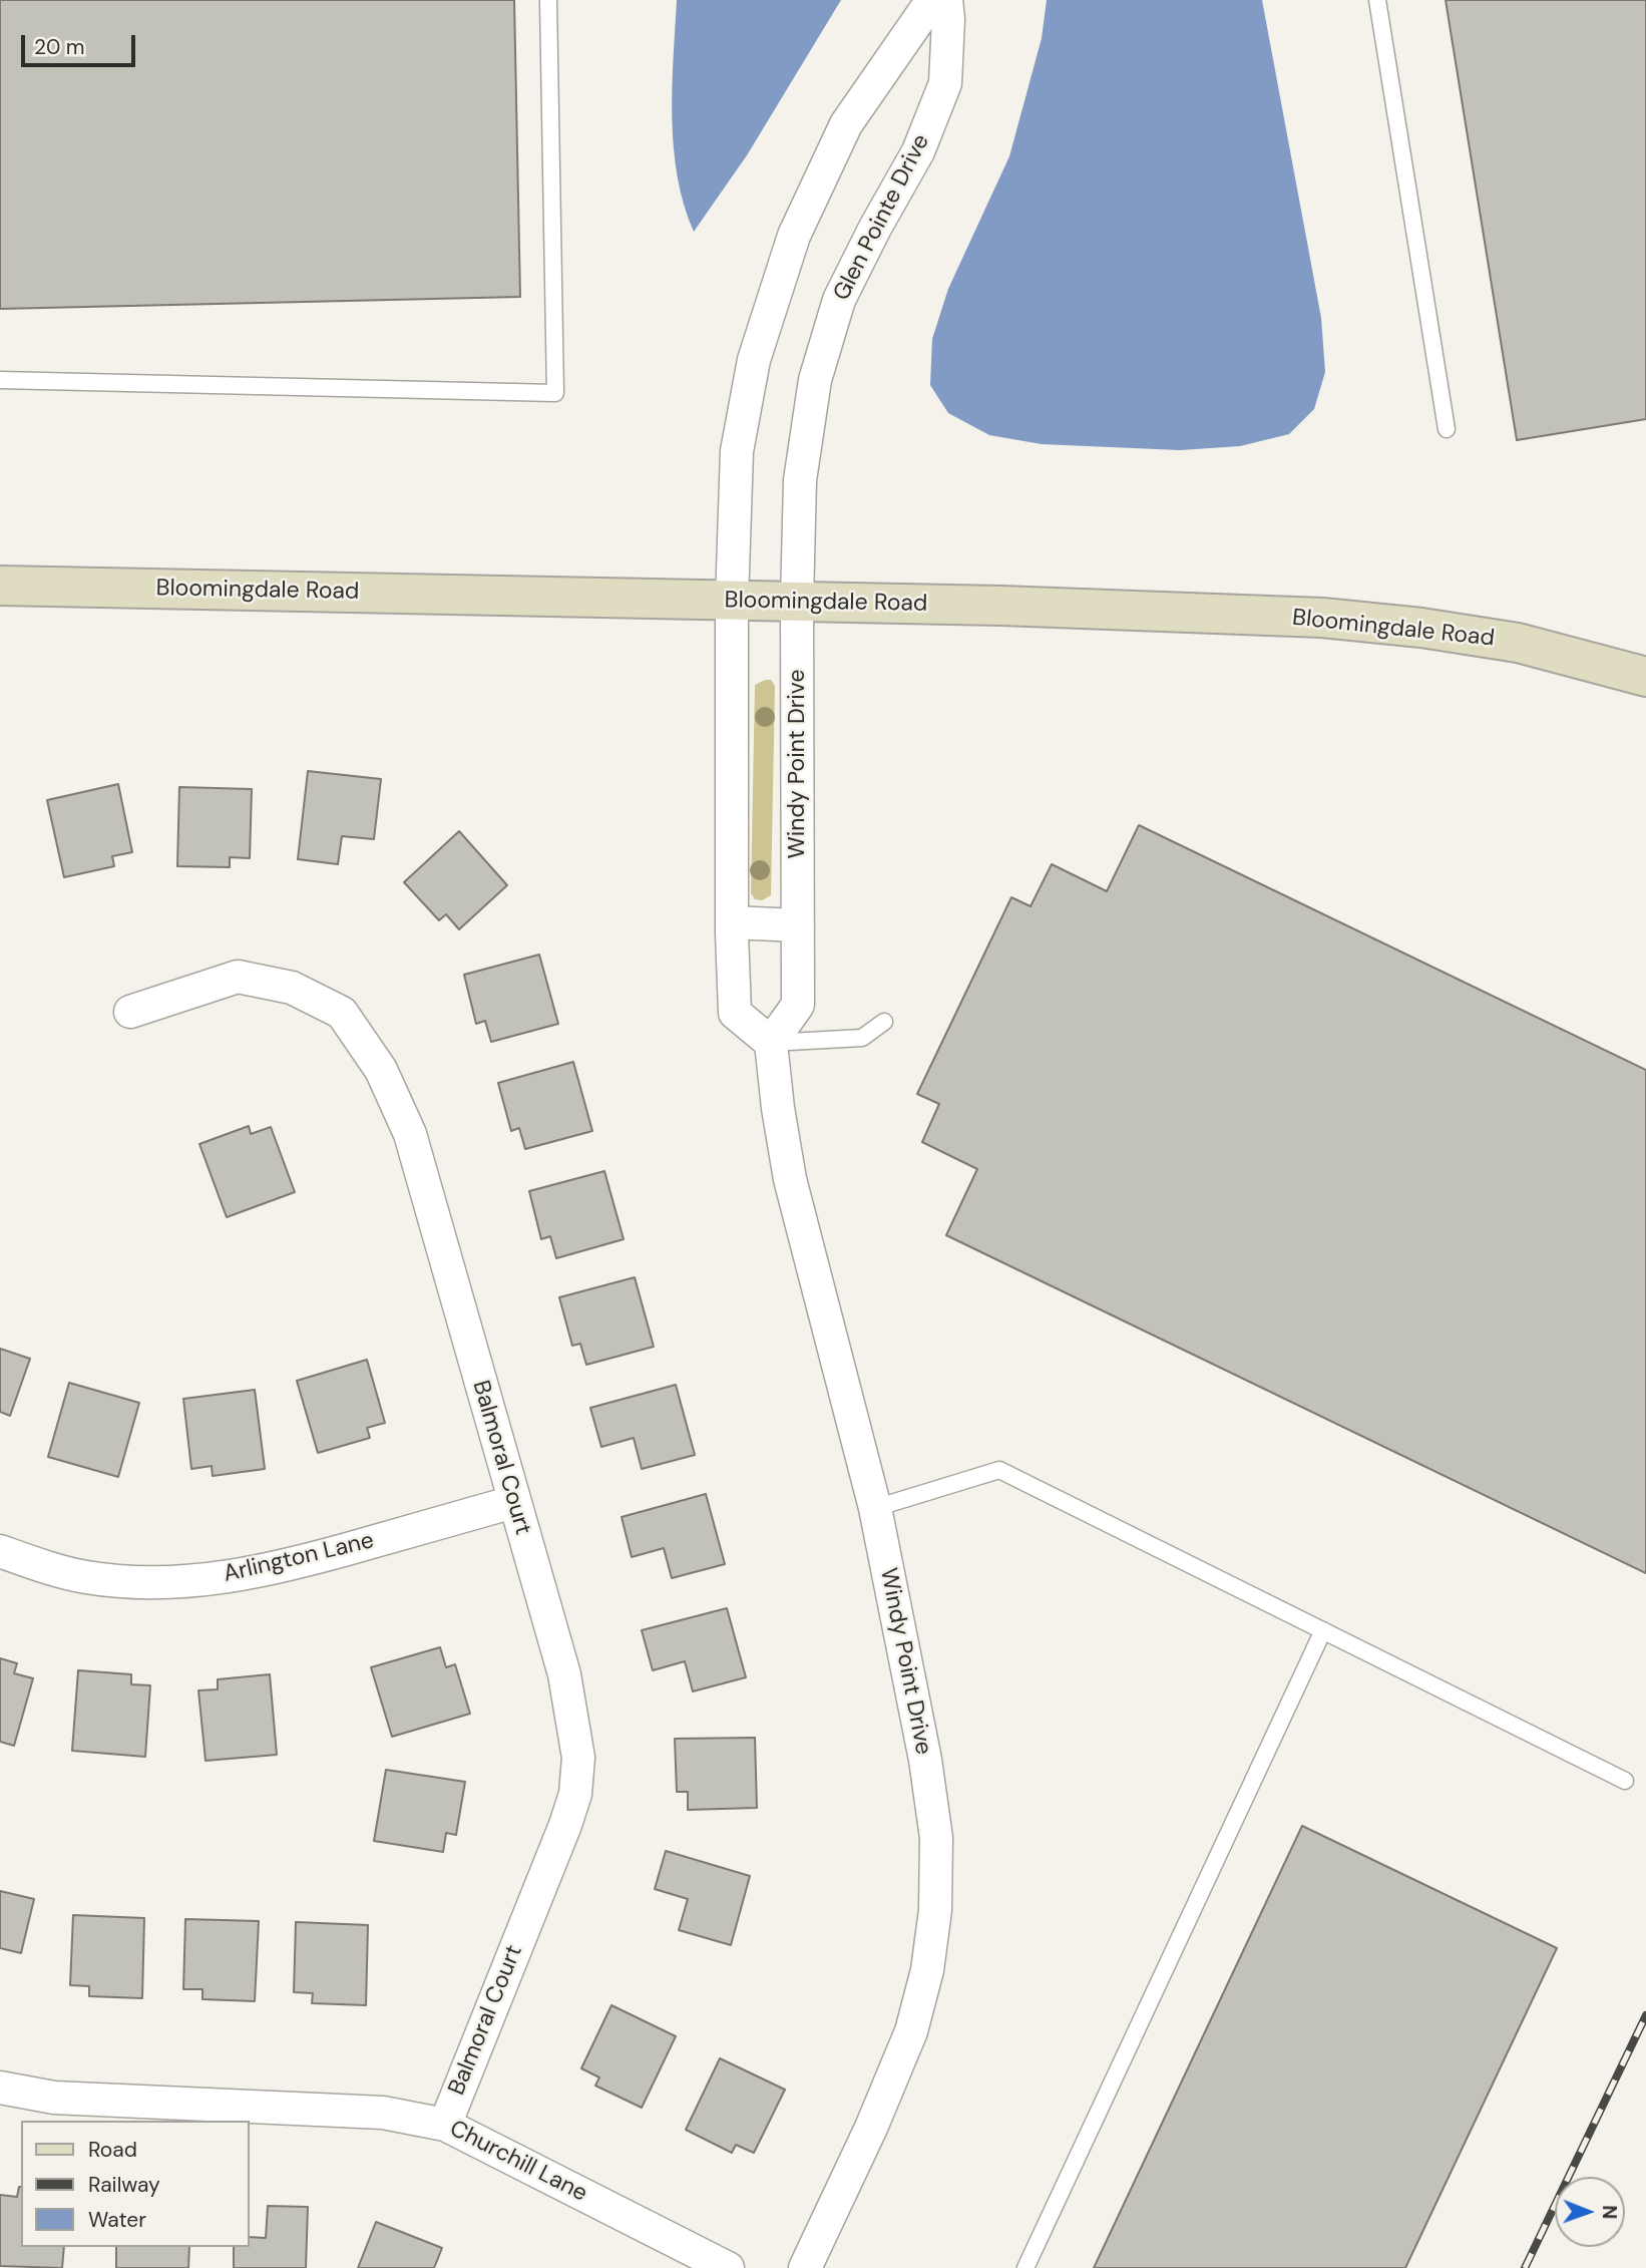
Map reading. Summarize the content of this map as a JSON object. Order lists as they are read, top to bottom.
{
  "streets": {
    "main road": ["Bloomingdale Road"],
    "street": [
      "Glen Pointe Drive",
      "Windy Point Drive",
      "Balmoral Court",
      "Arlington Lane",
      "Churchill Lane"
    ]
  },
  "crossings": [
    ["Glen Pointe Drive", "Bloomingdale Road"],
    ["Glen Pointe Drive", "Windy Point Drive"],
    ["Bloomingdale Road", "Windy Point Drive"],
    ["Balmoral Court", "Arlington Lane"],
    ["Balmoral Court", "Churchill Lane"]
  ],
  "legend": ["Road", "Railway", "Water"],
  "scale_bar": "20 m",
  "north": "right"
}
